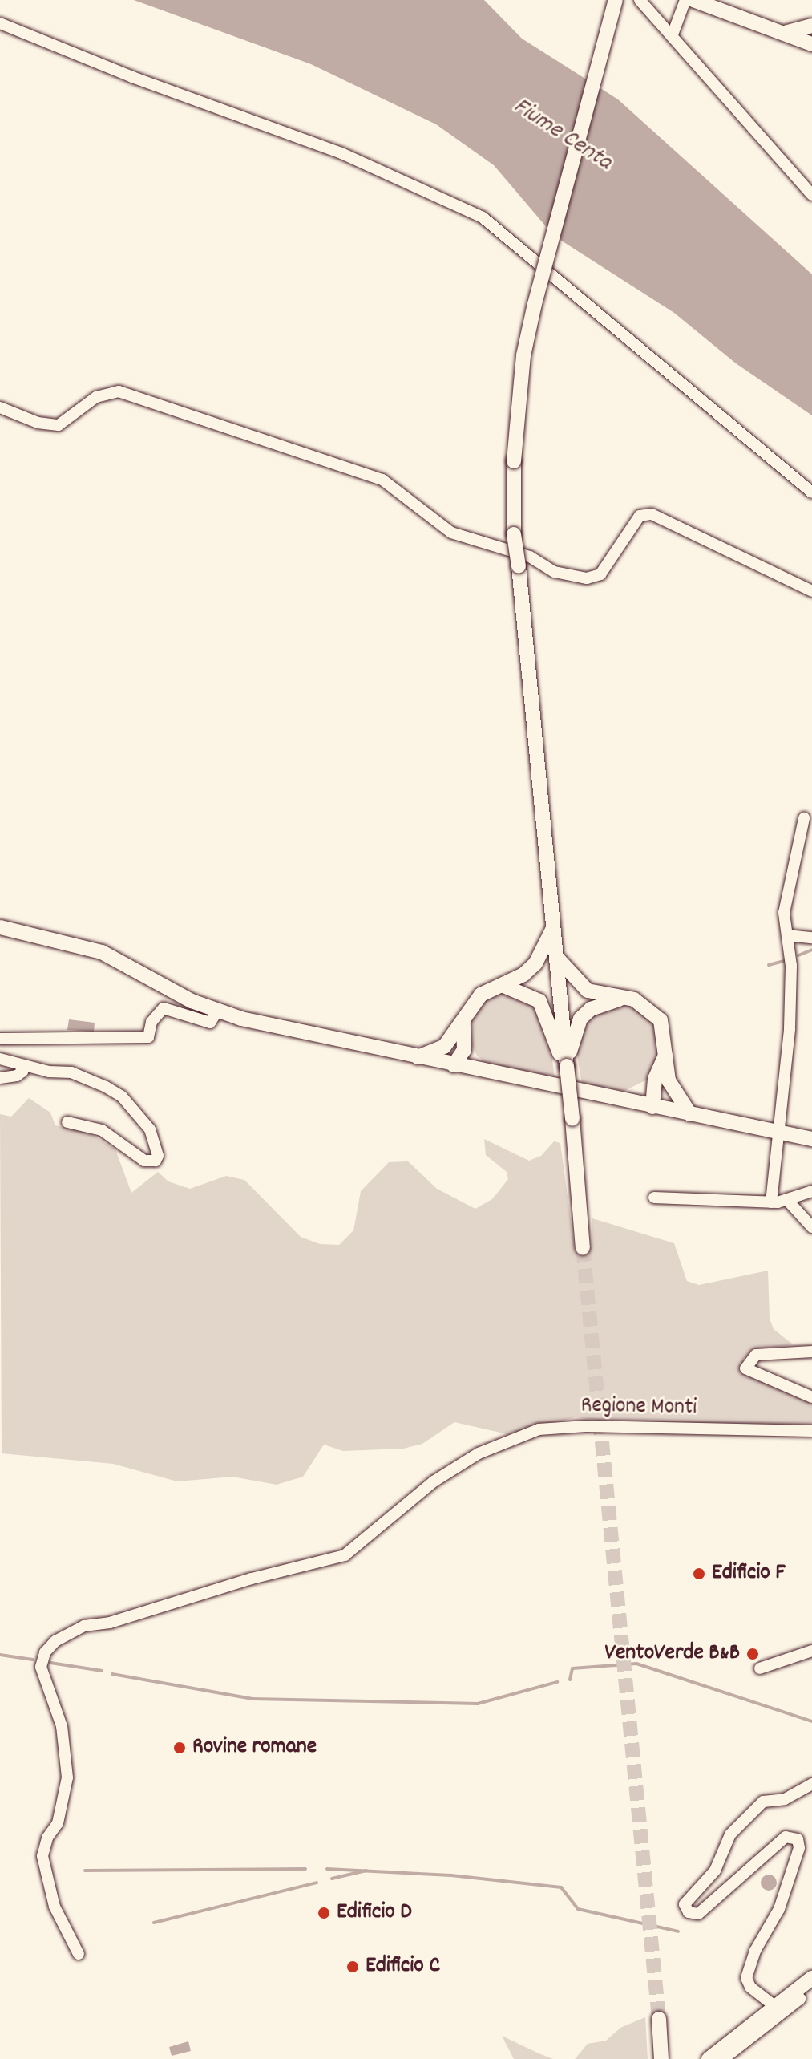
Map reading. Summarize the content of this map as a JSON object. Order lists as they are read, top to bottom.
{
  "streets": {
    "street": ["Regione Monti"]
  },
  "water": ["Fiume Centa"],
  "places": [
    "Edificio F",
    "VentoVerde B&B",
    "Rovine romane",
    "Edificio D",
    "Edificio C"
  ]
}
